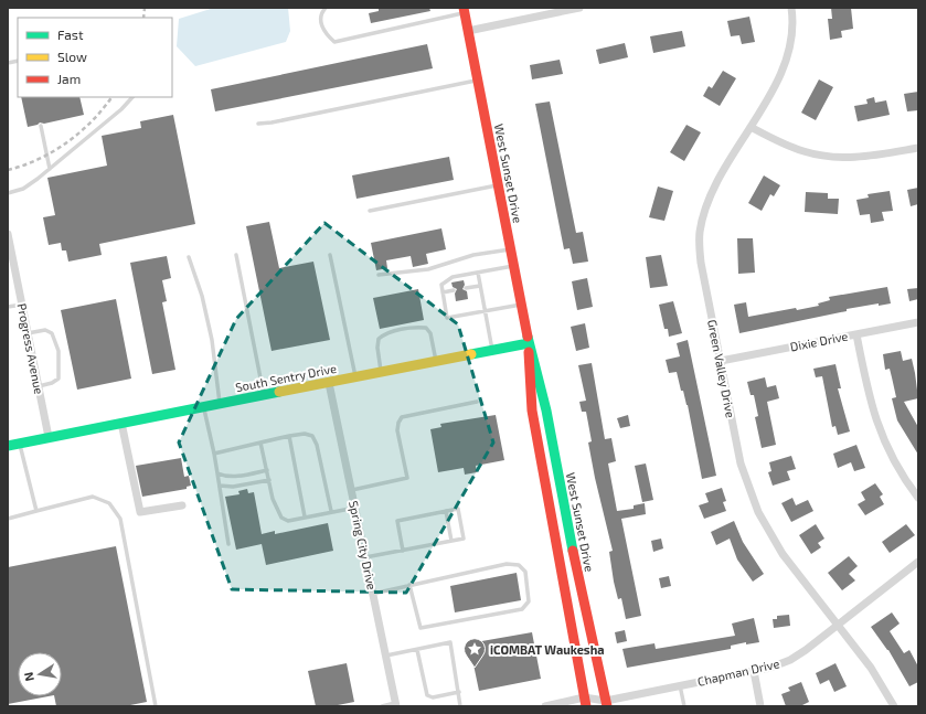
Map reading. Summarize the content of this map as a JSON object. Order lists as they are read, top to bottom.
{
  "streets": {
    "main road": ["West Sunset Drive", "South Sentry Drive"],
    "street": [
      "Dixie Drive",
      "Progress Avenue",
      "Green Valley Drive",
      "Spring City Drive",
      "Chapman Drive"
    ]
  },
  "crossings": [
    ["West Sunset Drive", "South Sentry Drive"],
    ["West Sunset Drive", "Chapman Drive"],
    ["Dixie Drive", "Green Valley Drive"],
    ["Progress Avenue", "South Sentry Drive"],
    ["Green Valley Drive", "Chapman Drive"],
    ["South Sentry Drive", "Spring City Drive"]
  ],
  "places": {
    "place": ["iCOMBAT Waukesha"]
  },
  "legend": ["Fast", "Slow", "Jam"],
  "north": "left"
}
